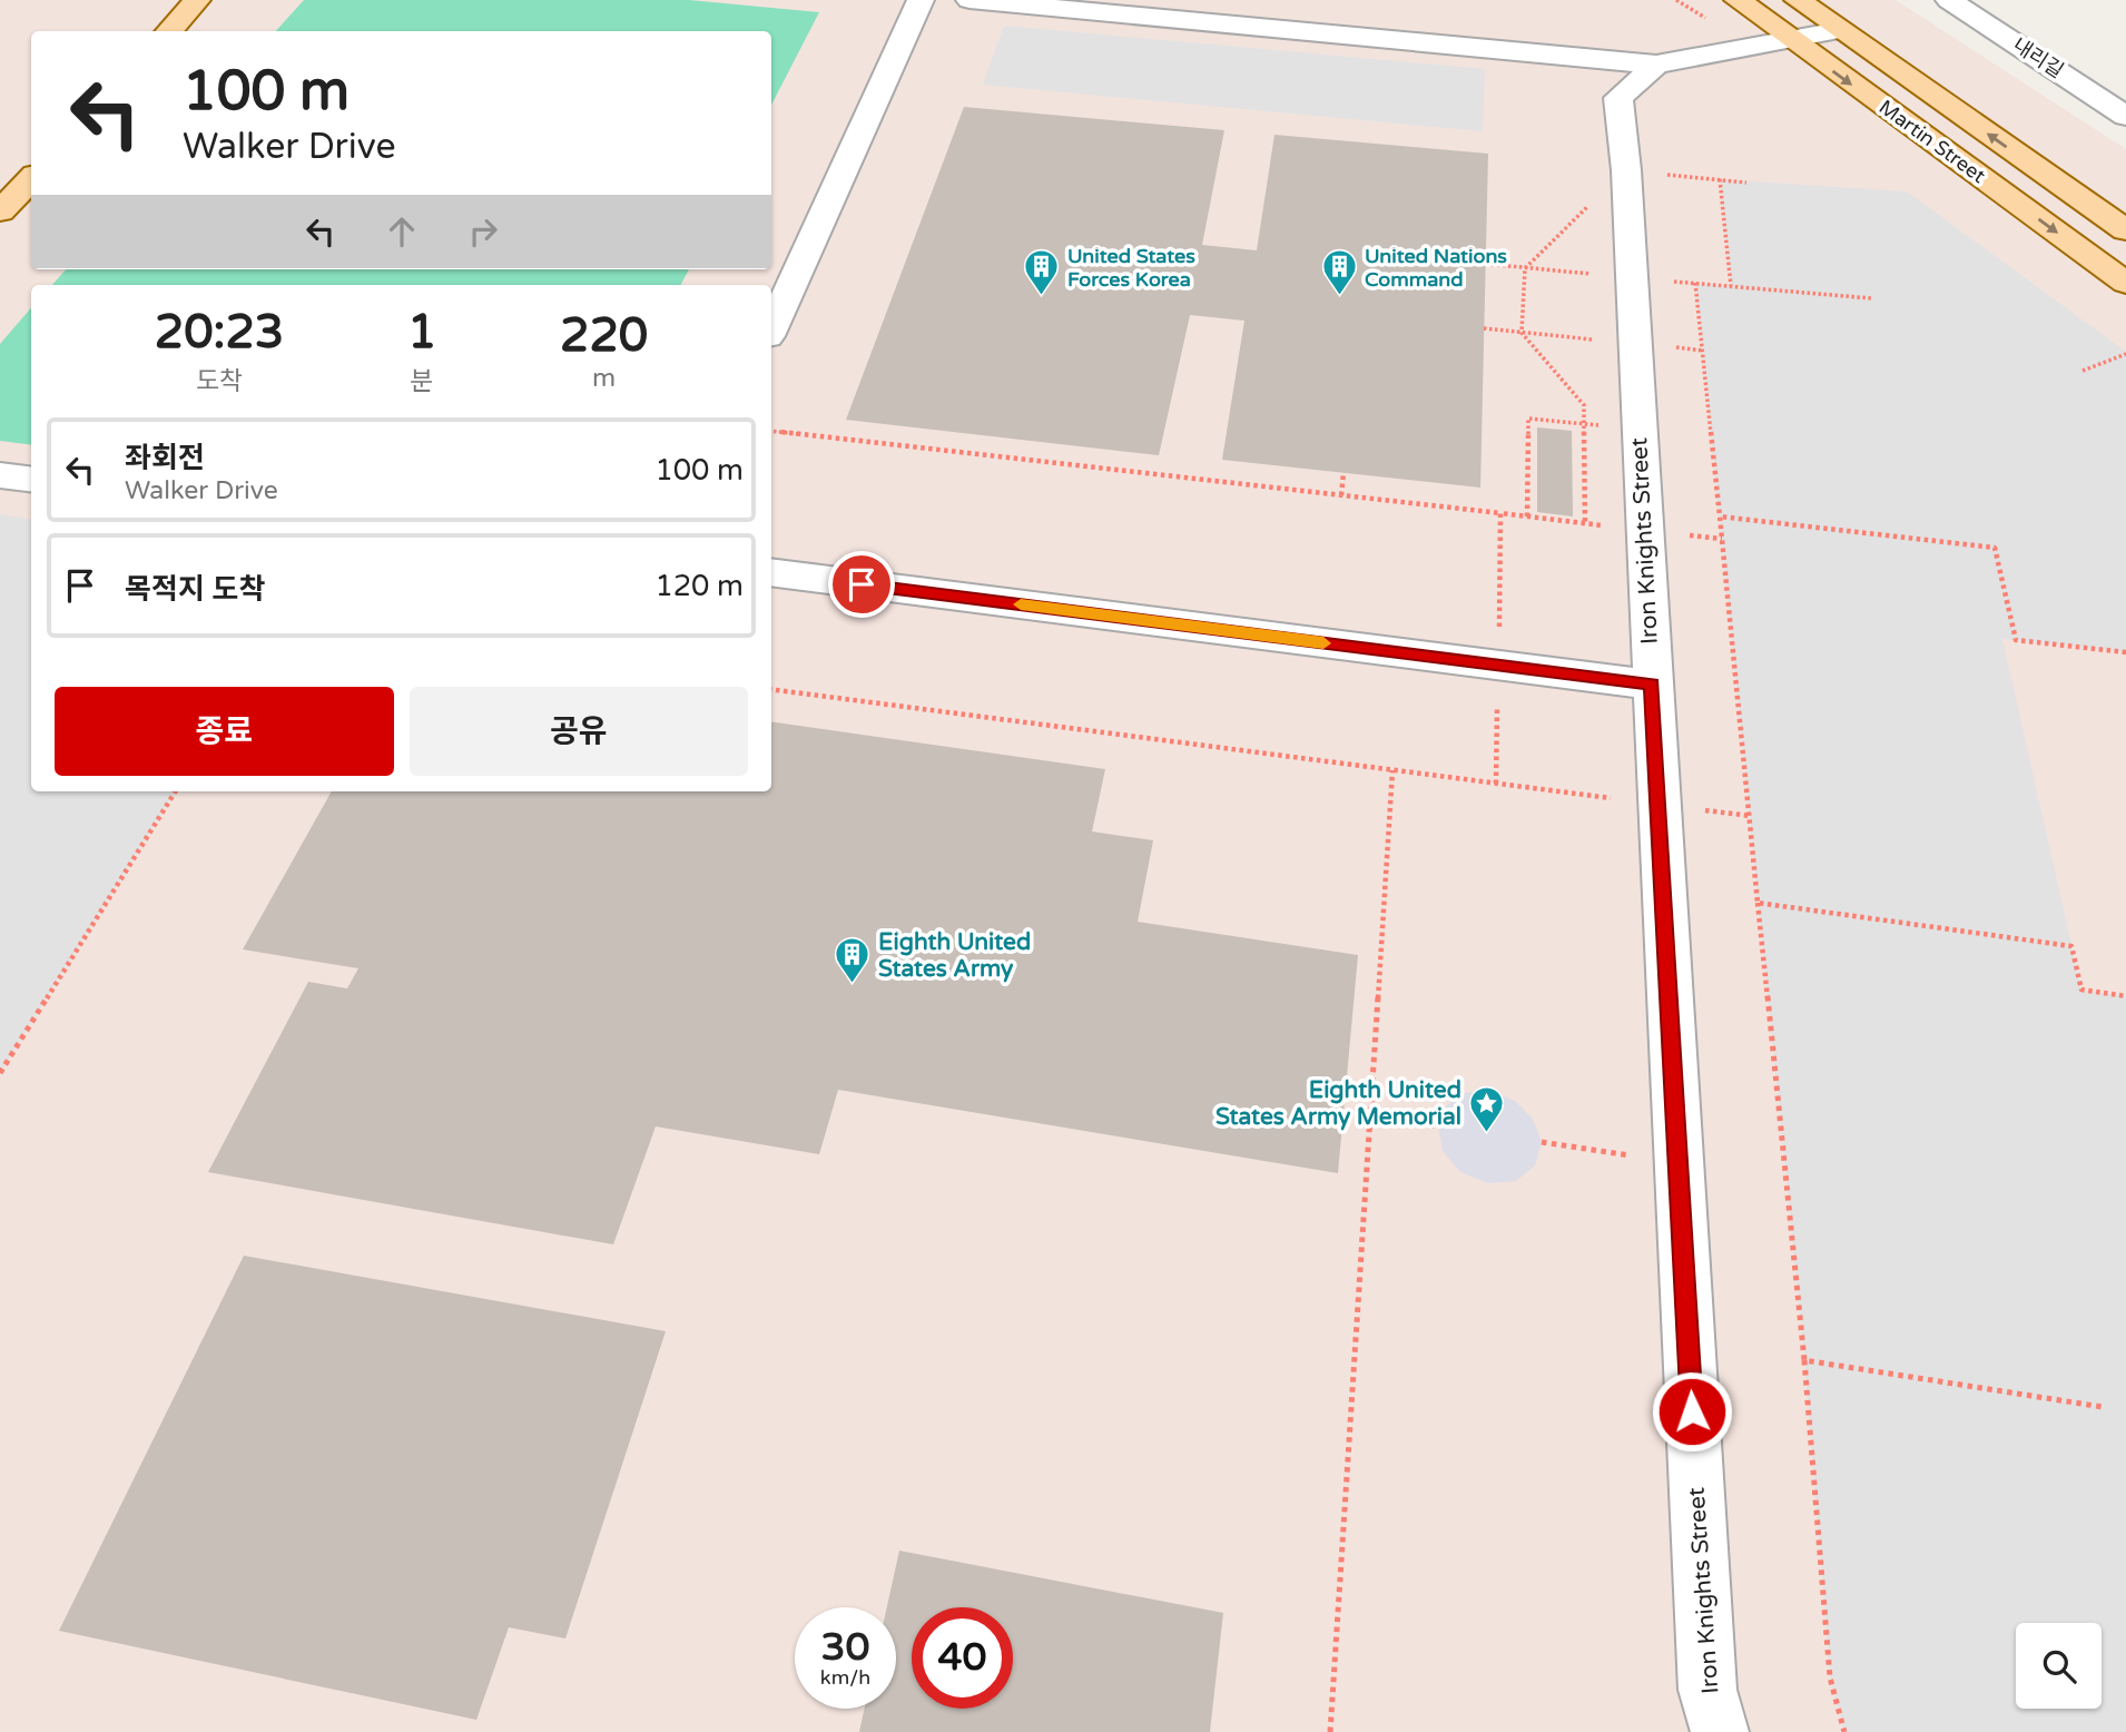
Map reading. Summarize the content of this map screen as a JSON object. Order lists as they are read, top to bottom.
{
  "streets": {
    "main road": ["Martin Street"],
    "street": ["내리길", "Iron Knights Street"]
  },
  "places": {
    "building": ["United States Forces Korea", "United Nations Command", "Eighth United States Army"],
    "place": ["Eighth United States Army Memorial"]
  },
  "page": {
    "turn": ["100 m", "Walker Drive"],
    "eta": [
      "20:23",
      "도착",
      "1",
      "분",
      "220",
      "m"
    ],
    "list": [
      {
        "name": "좌회전",
        "note": "Walker Drive",
        "value": "100 m"
      },
      {
        "name": "목적지 도착",
        "value": "120 m"
      }
    ],
    "buttons": ["종료", "공유"],
    "speed": "30 km/h",
    "limit": "40"
  }
}
